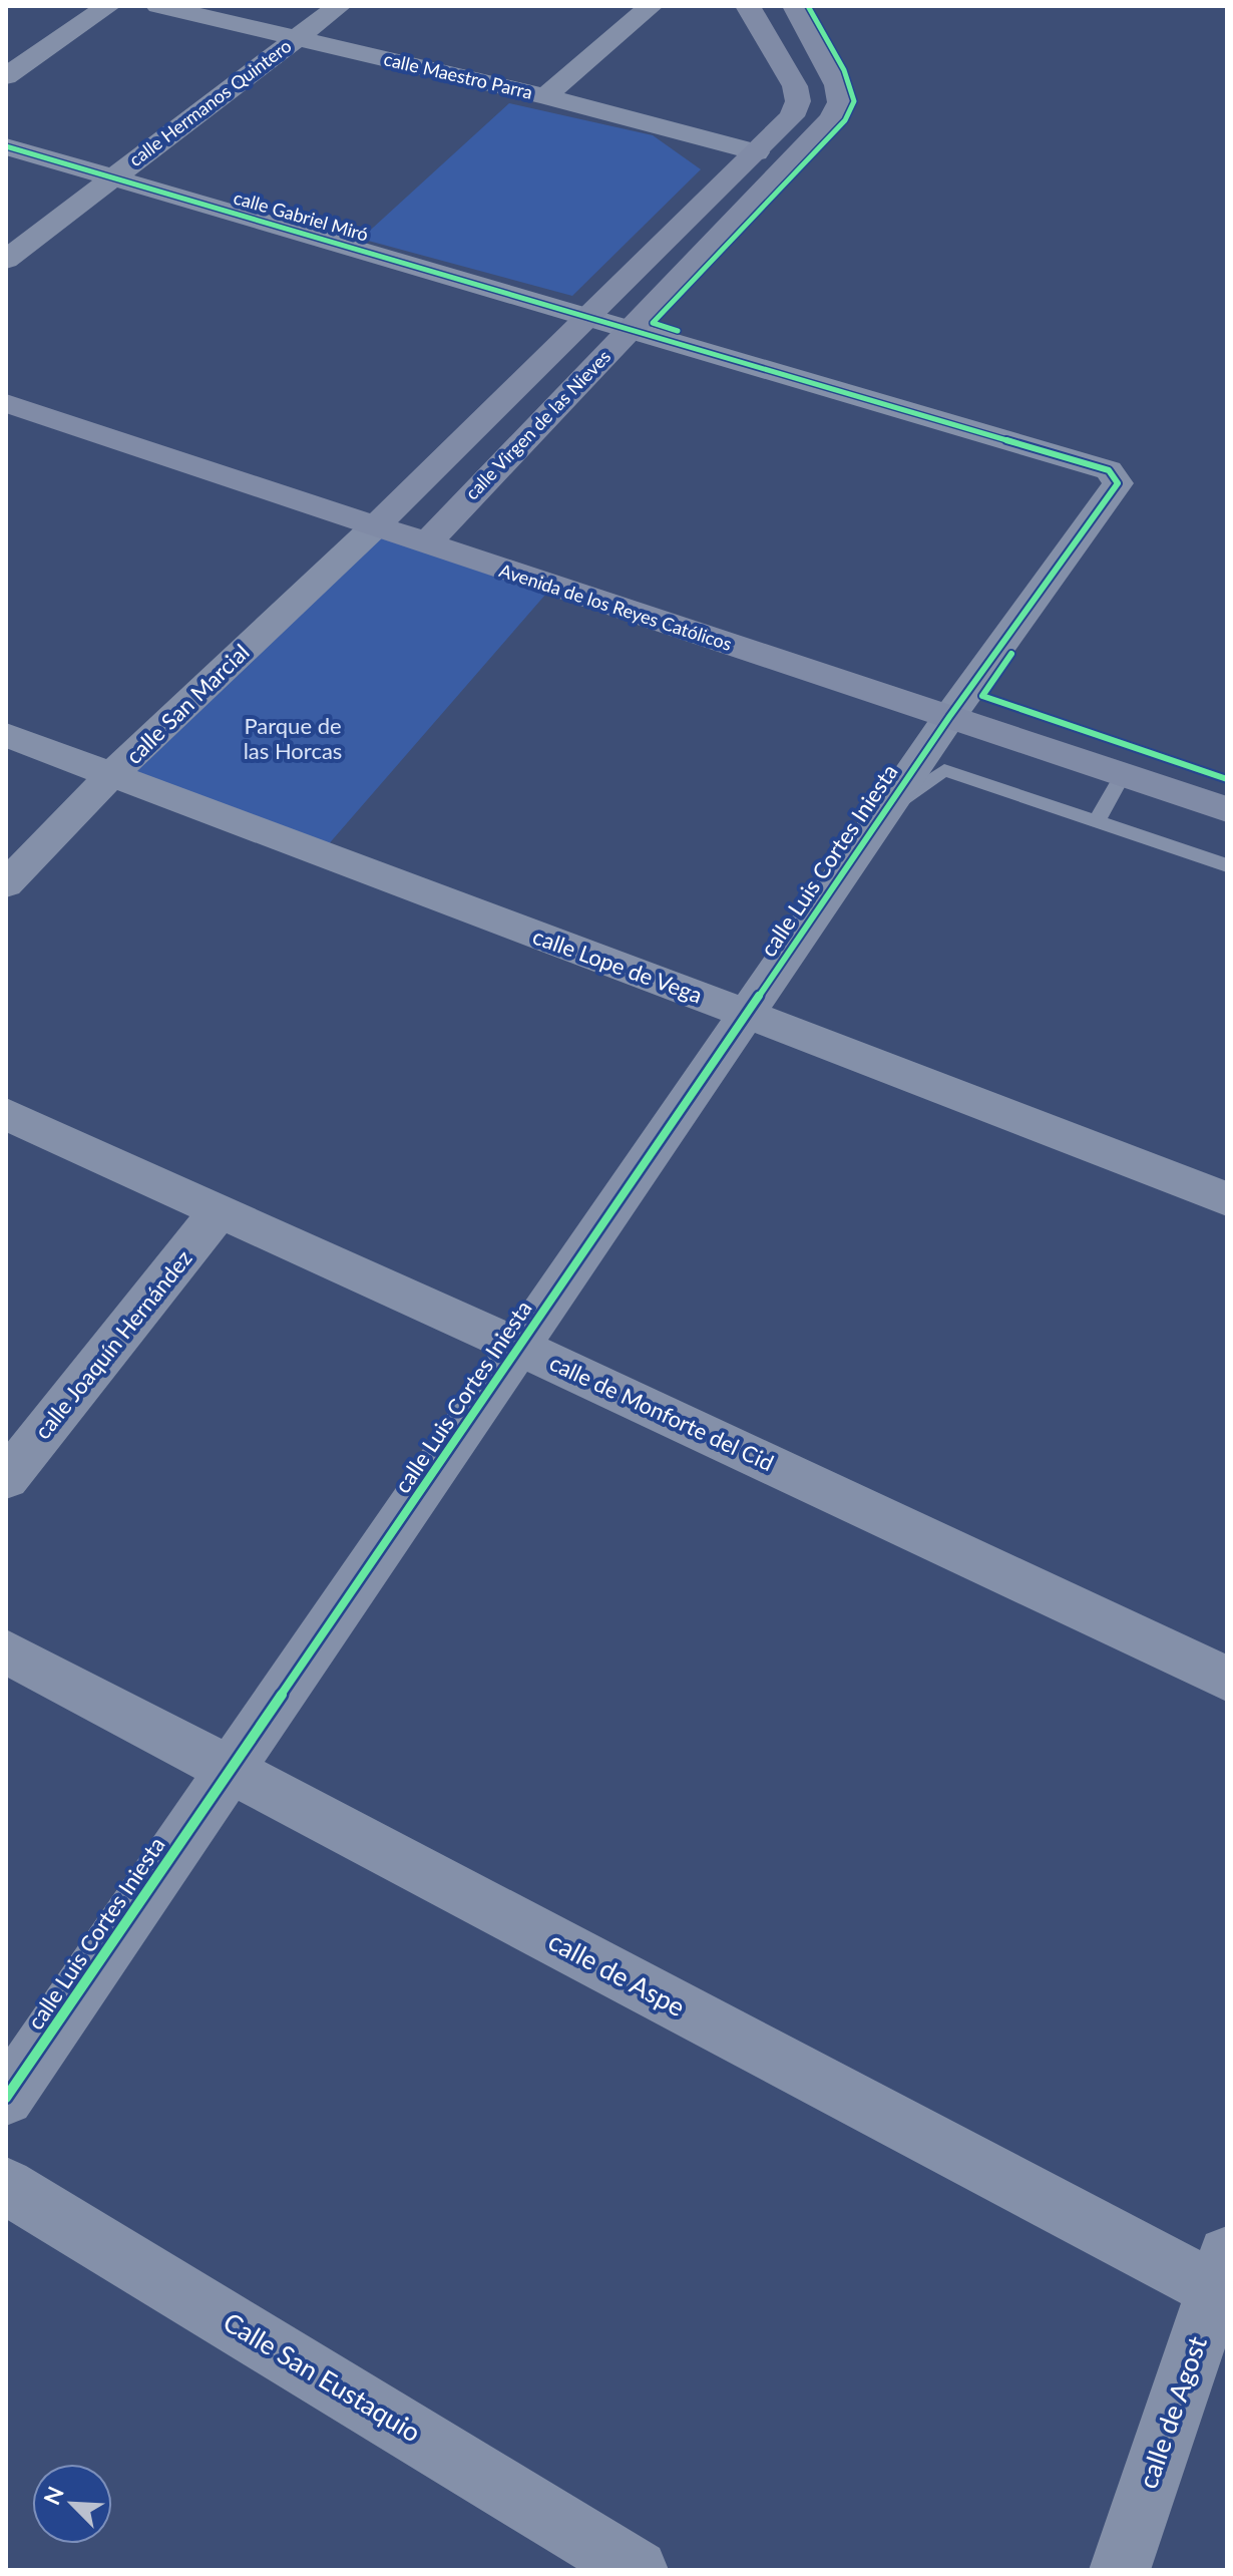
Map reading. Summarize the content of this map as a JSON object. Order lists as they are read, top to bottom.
{
  "streets": {
    "street": [
      "calle Maestro Parra",
      "calle Hermanos Quintero",
      "calle Gabriel Miró",
      "calle Virgen de las Nieves",
      "Avenida de los Reyes Católicos",
      "calle San Marcial",
      "calle Luis Cortes Iniesta",
      "calle Lope de Vega",
      "calle Joaquín Hernández",
      "calle de Monforte del Cid",
      "calle de Aspe",
      "Calle San Eustaquio",
      "calle de Agost"
    ]
  },
  "crossings": [
    ["calle Maestro Parra", "calle Hermanos Quintero"],
    ["calle Maestro Parra", "calle Virgen de las Nieves"],
    ["calle Hermanos Quintero", "calle Gabriel Miró"],
    ["calle Gabriel Miró", "calle Virgen de las Nieves"],
    ["calle Gabriel Miró", "calle Luis Cortes Iniesta"],
    ["calle Virgen de las Nieves", "Avenida de los Reyes Católicos"],
    ["calle Virgen de las Nieves", "calle San Marcial"],
    ["calle Virgen de las Nieves", "calle Luis Cortes Iniesta"],
    ["Avenida de los Reyes Católicos", "calle San Marcial"],
    ["Avenida de los Reyes Católicos", "calle Luis Cortes Iniesta"],
    ["calle San Marcial", "calle Lope de Vega"],
    ["calle Luis Cortes Iniesta", "calle Lope de Vega"],
    ["calle Luis Cortes Iniesta", "calle de Monforte del Cid"],
    ["calle Luis Cortes Iniesta", "calle de Aspe"],
    ["calle Joaquín Hernández", "calle de Monforte del Cid"],
    ["calle de Aspe", "calle de Agost"]
  ],
  "parks": ["Parque de las Horcas"],
  "north": "top left"
}
